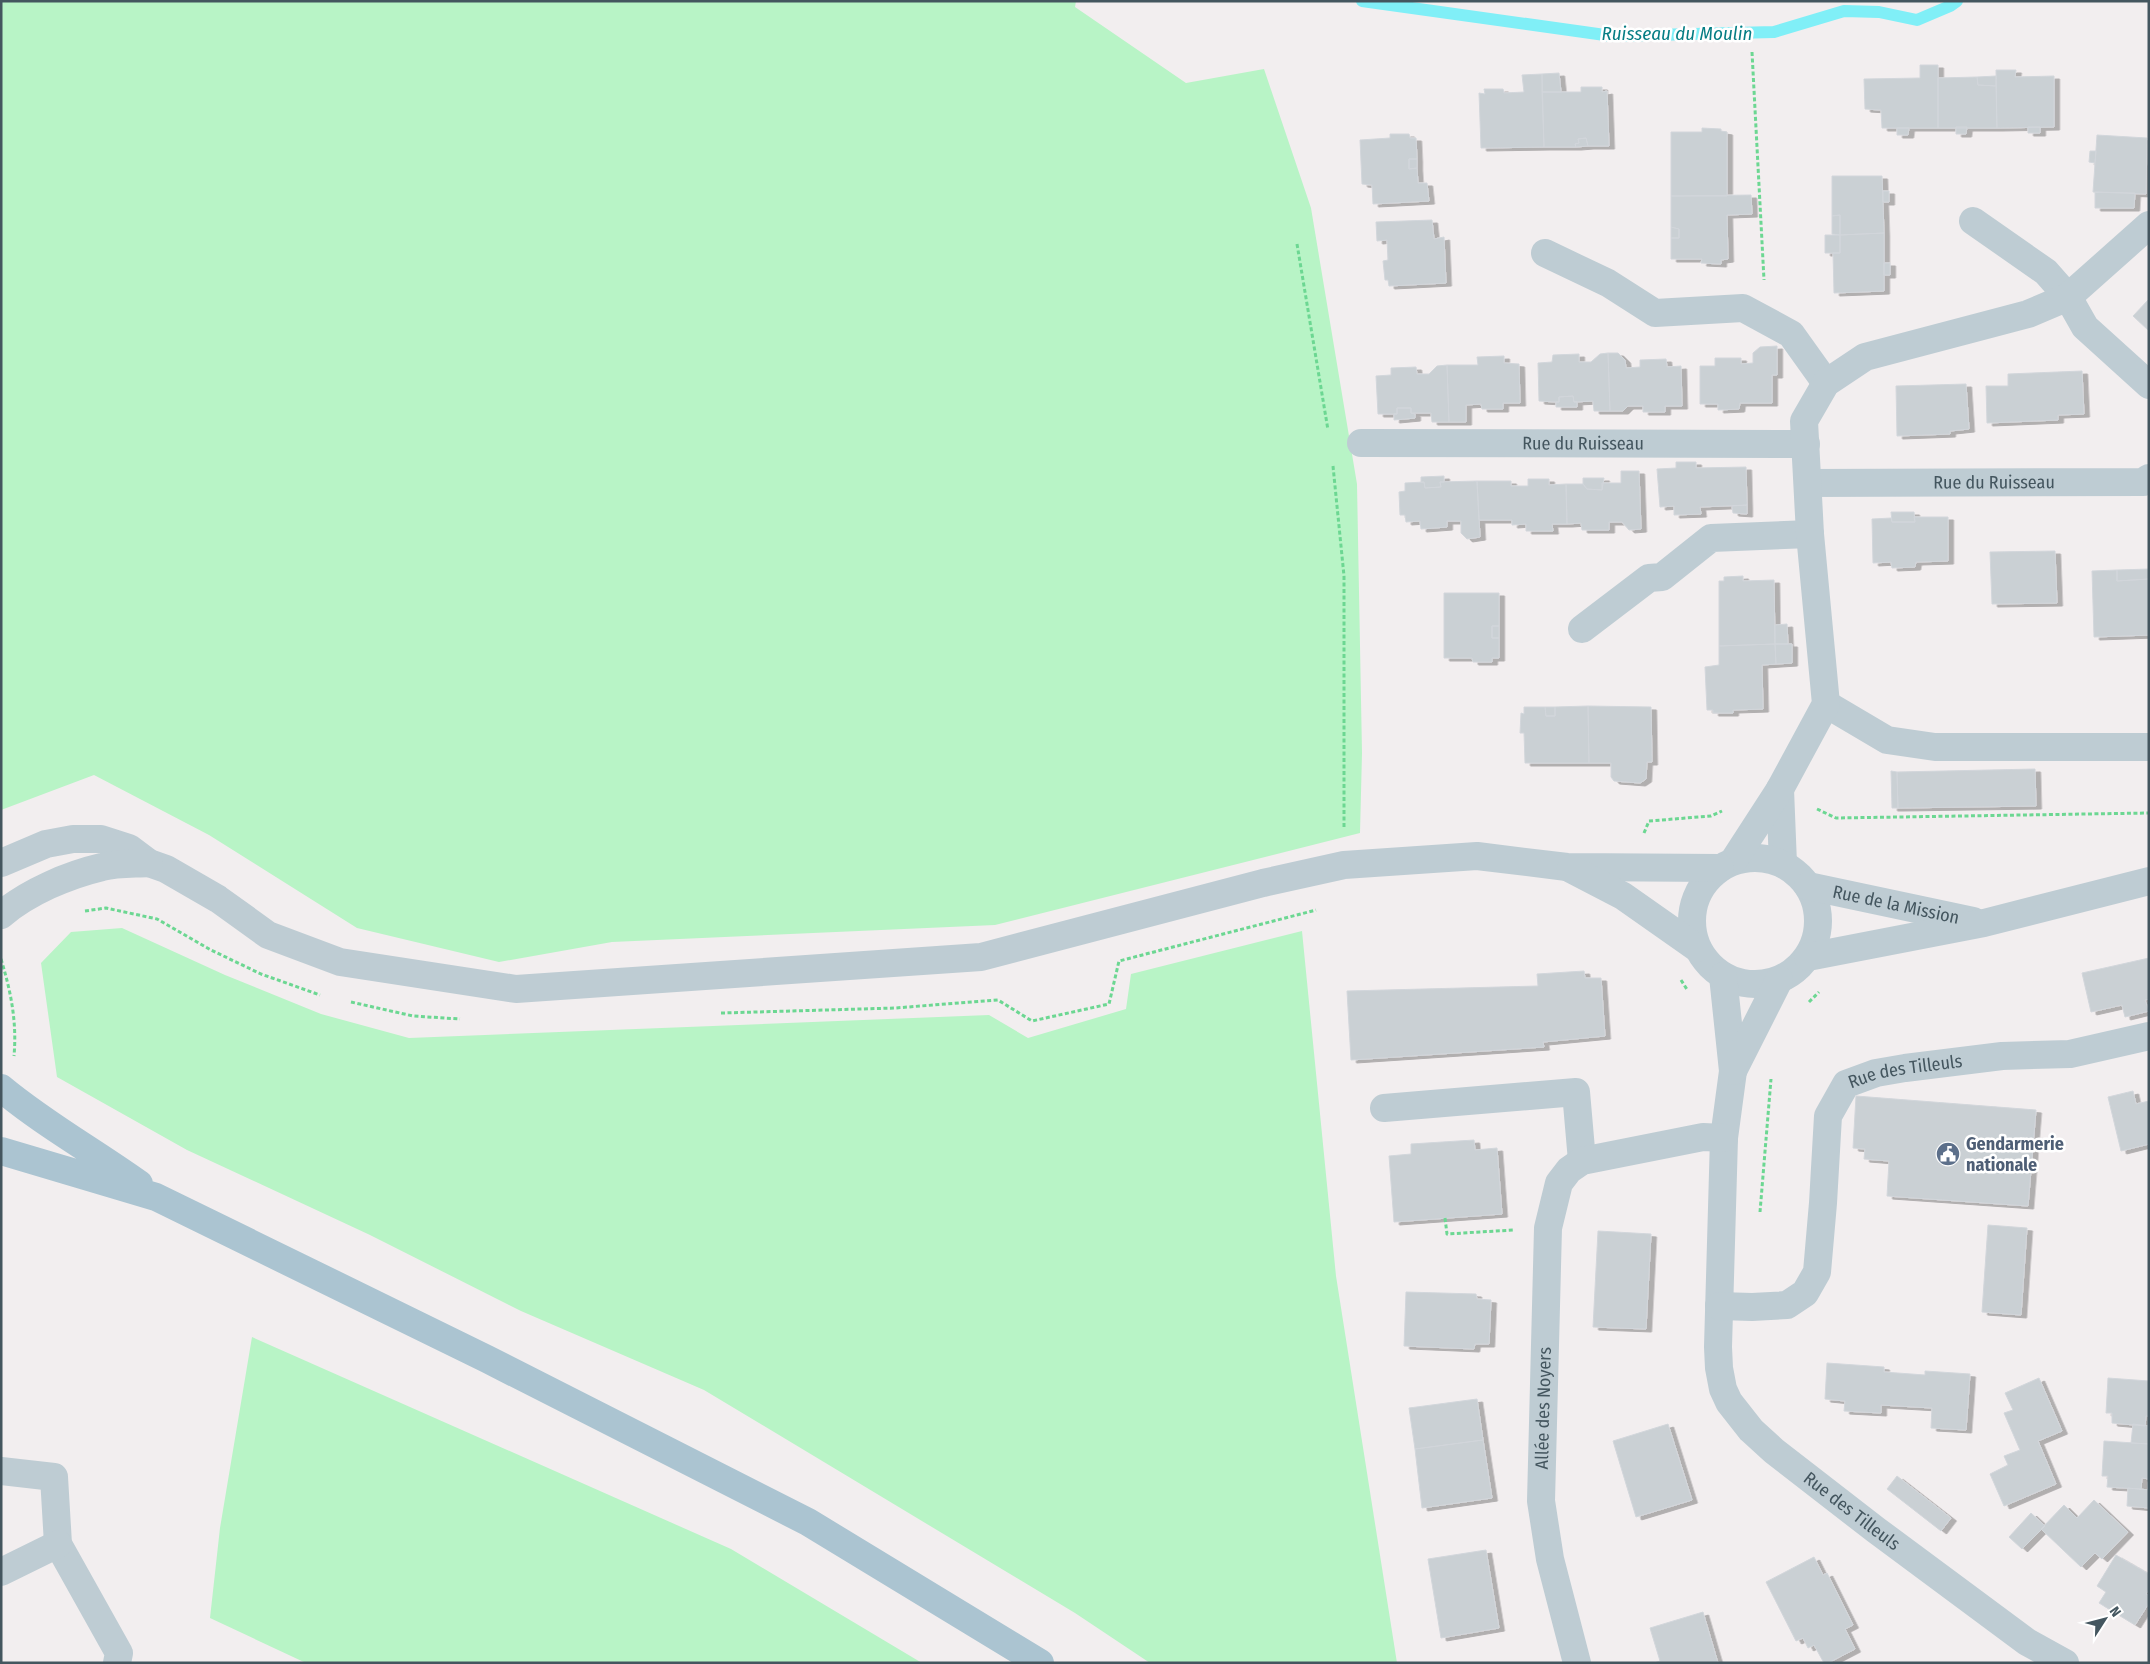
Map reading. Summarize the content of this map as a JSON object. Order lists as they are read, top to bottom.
{
  "streets": {
    "street": [
      "Rue du Ruisseau",
      "Rue de la Mission",
      "Rue des Tilleuls",
      "Allée des Noyers"
    ]
  },
  "crossings": [
    ["Rue de la Mission", "Rue des Tilleuls"]
  ],
  "water": ["Ruisseau du Moulin"],
  "places": {
    "public building": ["Gendarmerie nationale"]
  },
  "north": "top right"
}
